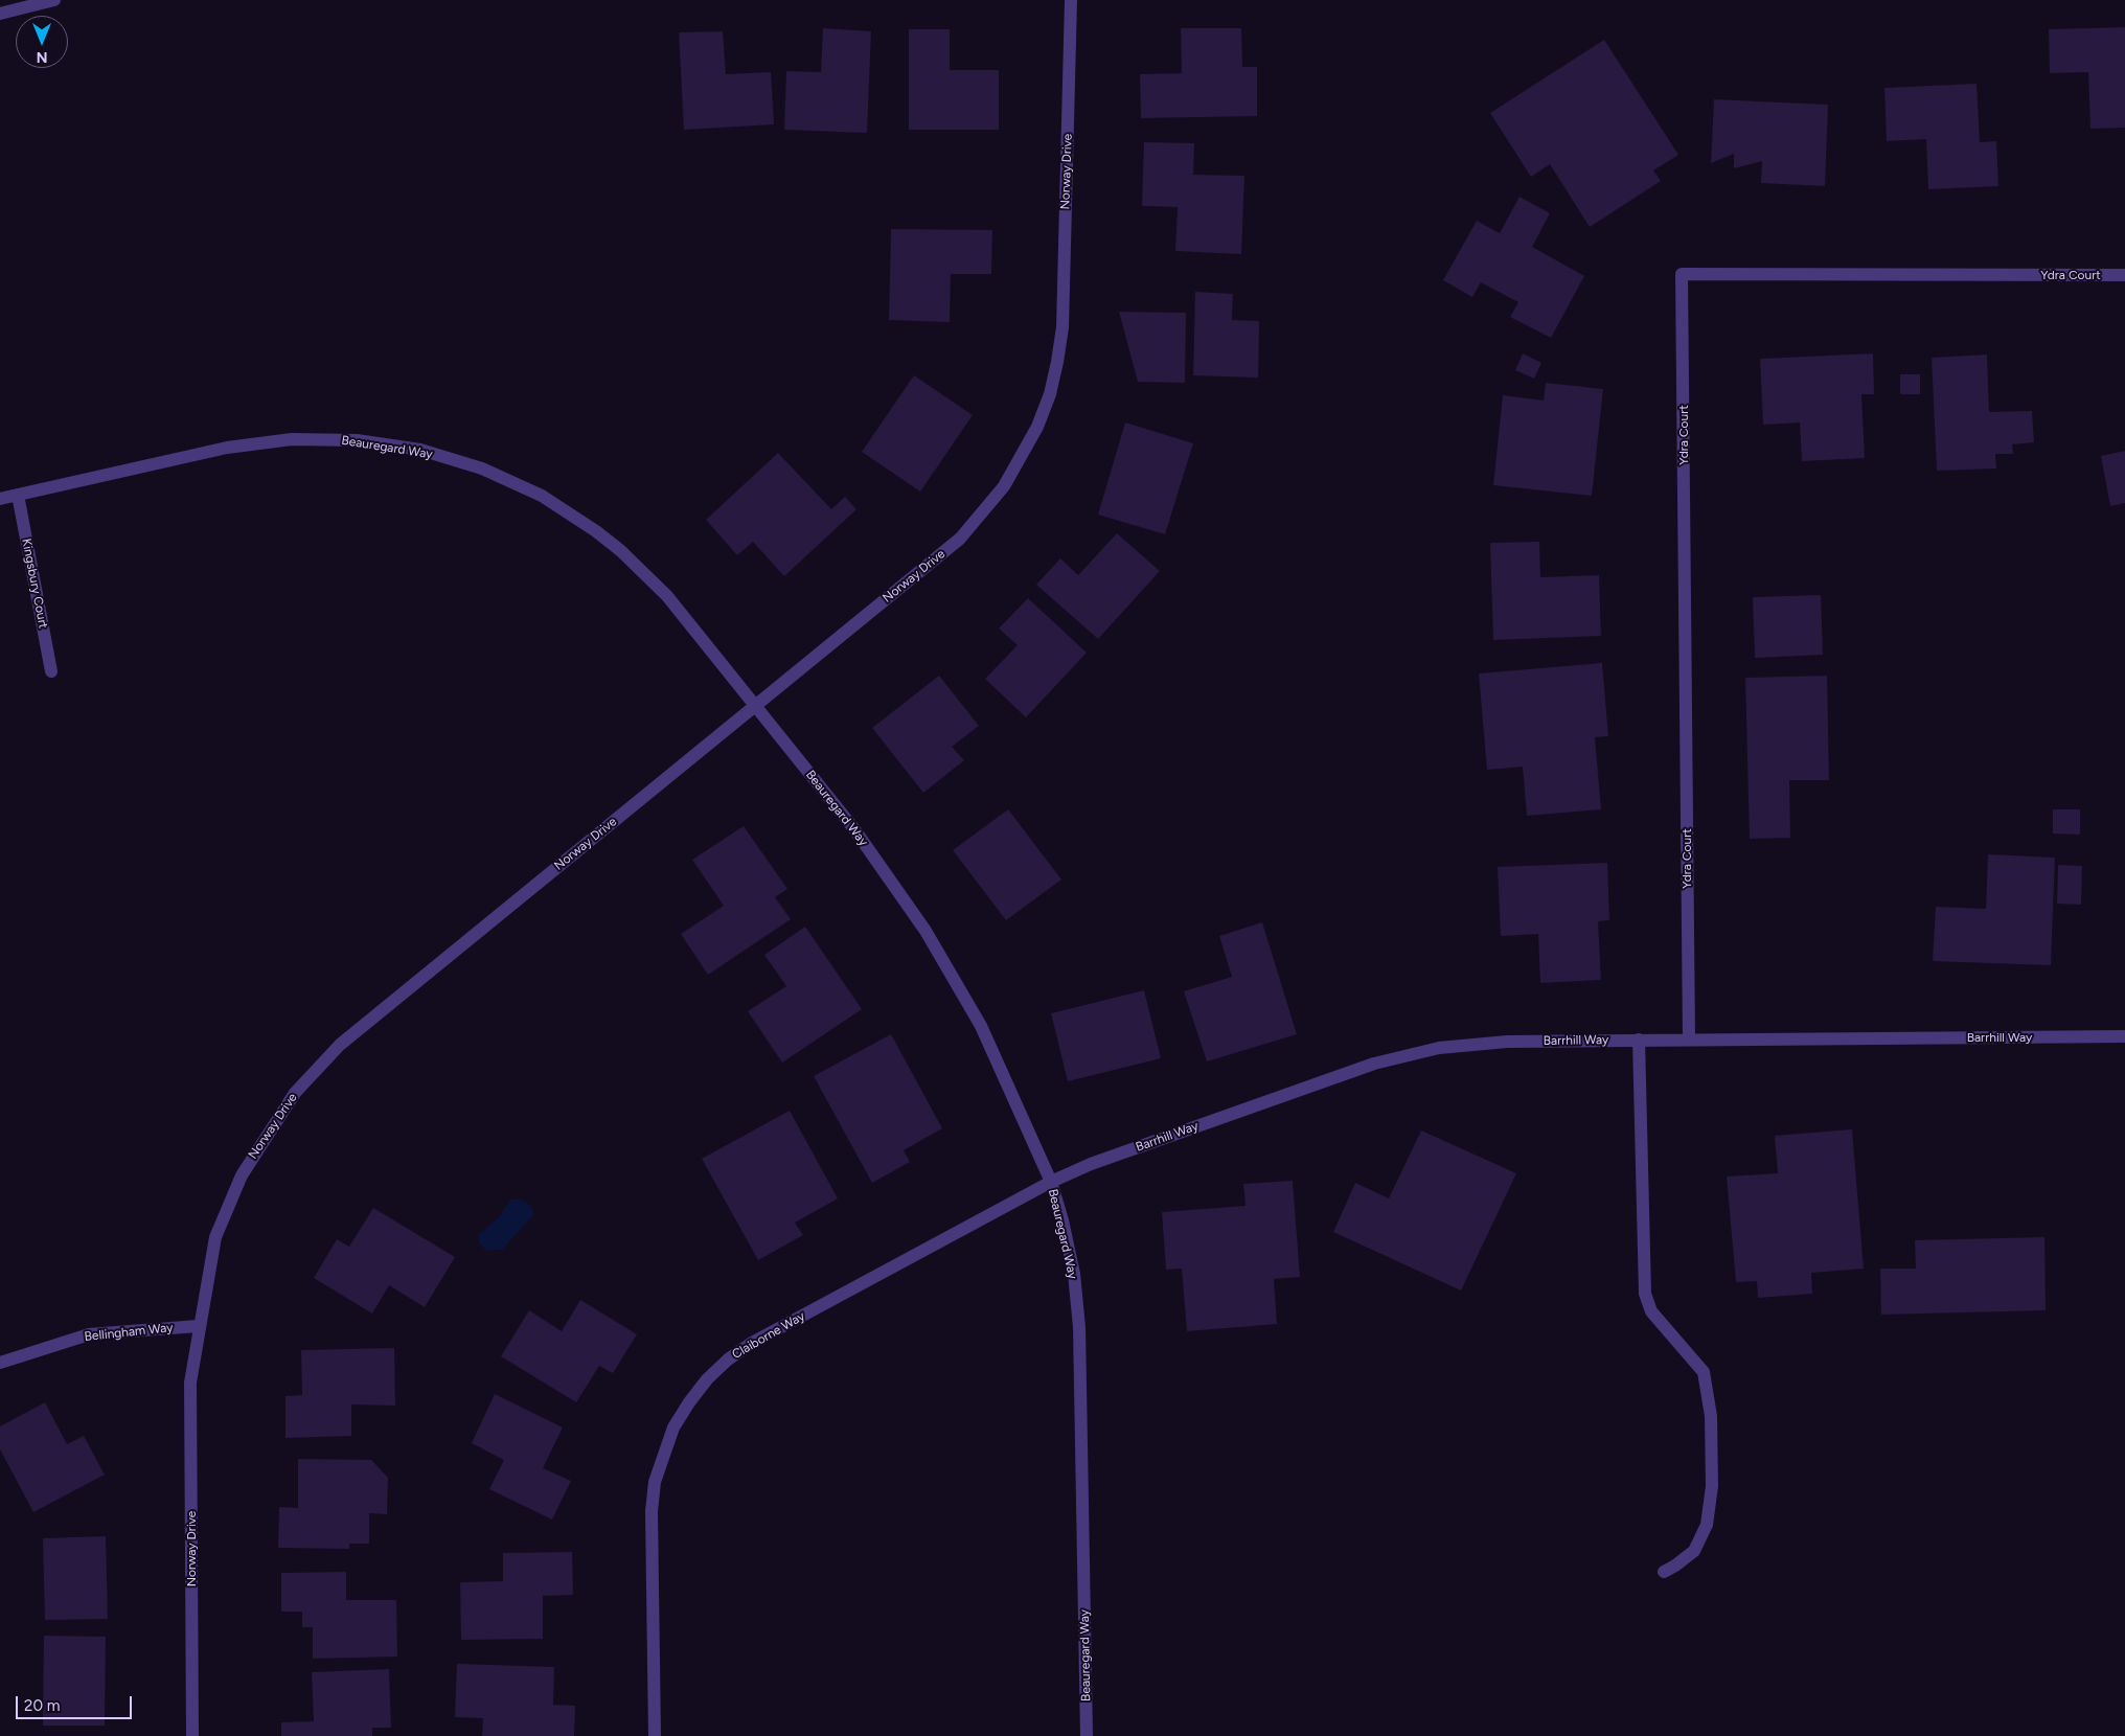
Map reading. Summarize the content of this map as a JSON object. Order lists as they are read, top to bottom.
{
  "streets": {
    "street": [
      "Norway Drive",
      "Ydra Court",
      "Beauregard Way",
      "Kingsbury Court",
      "Barrhill Way",
      "Bellingham Way",
      "Claiborne Way"
    ]
  },
  "crossings": [
    ["Norway Drive", "Beauregard Way"],
    ["Norway Drive", "Bellingham Way"],
    ["Ydra Court", "Barrhill Way"],
    ["Beauregard Way", "Kingsbury Court"],
    ["Beauregard Way", "Barrhill Way"],
    ["Beauregard Way", "Claiborne Way"],
    ["Barrhill Way", "Claiborne Way"]
  ],
  "scale_bar": "20 m",
  "north": "bottom"
}
